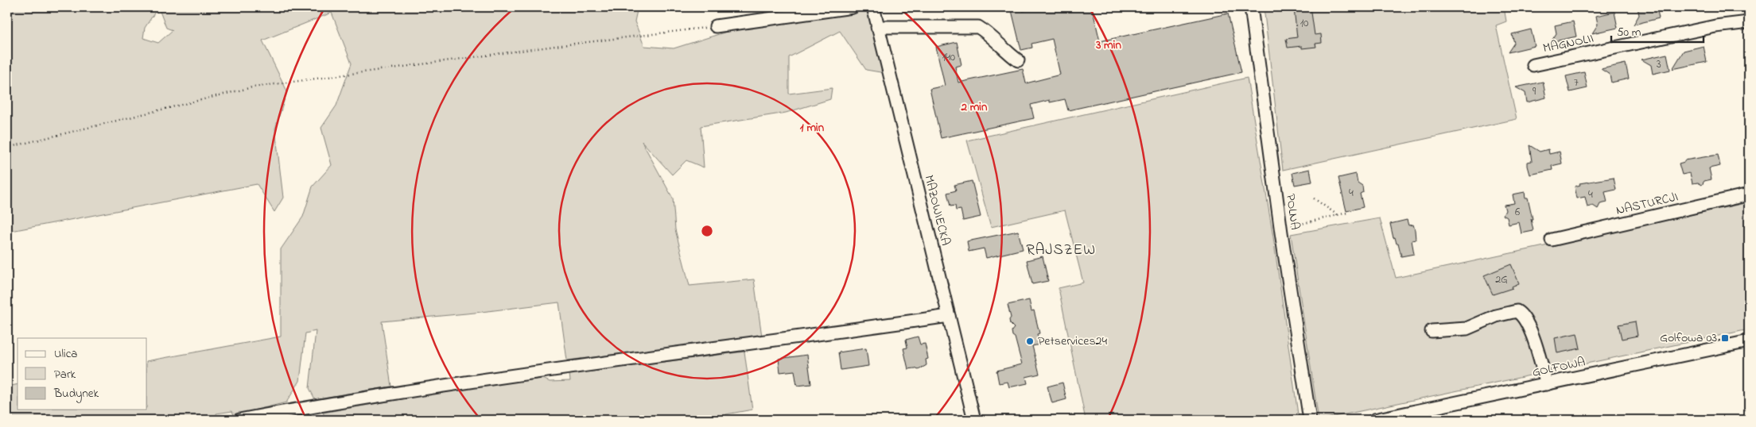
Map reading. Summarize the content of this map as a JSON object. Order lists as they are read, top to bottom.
{
  "streets": {
    "street": [
      "MAGNOLII",
      "NASTURCJI",
      "MAZOWIECKA",
      "POLNA",
      "GOLFOWA"
    ]
  },
  "districts": ["RAJSZEW"],
  "places": {
    "transit": ["Golfowa 03"],
    "other": ["Petservices24"]
  },
  "house_numbers": [
    "10",
    "140",
    "3",
    "7",
    "9",
    "4",
    "4",
    "6",
    "2G"
  ],
  "legend": ["Ulica", "Park", "Budynek"],
  "scale_bar": "50 m",
  "rings": ["3 min", "2 min", "1 min"]
}
